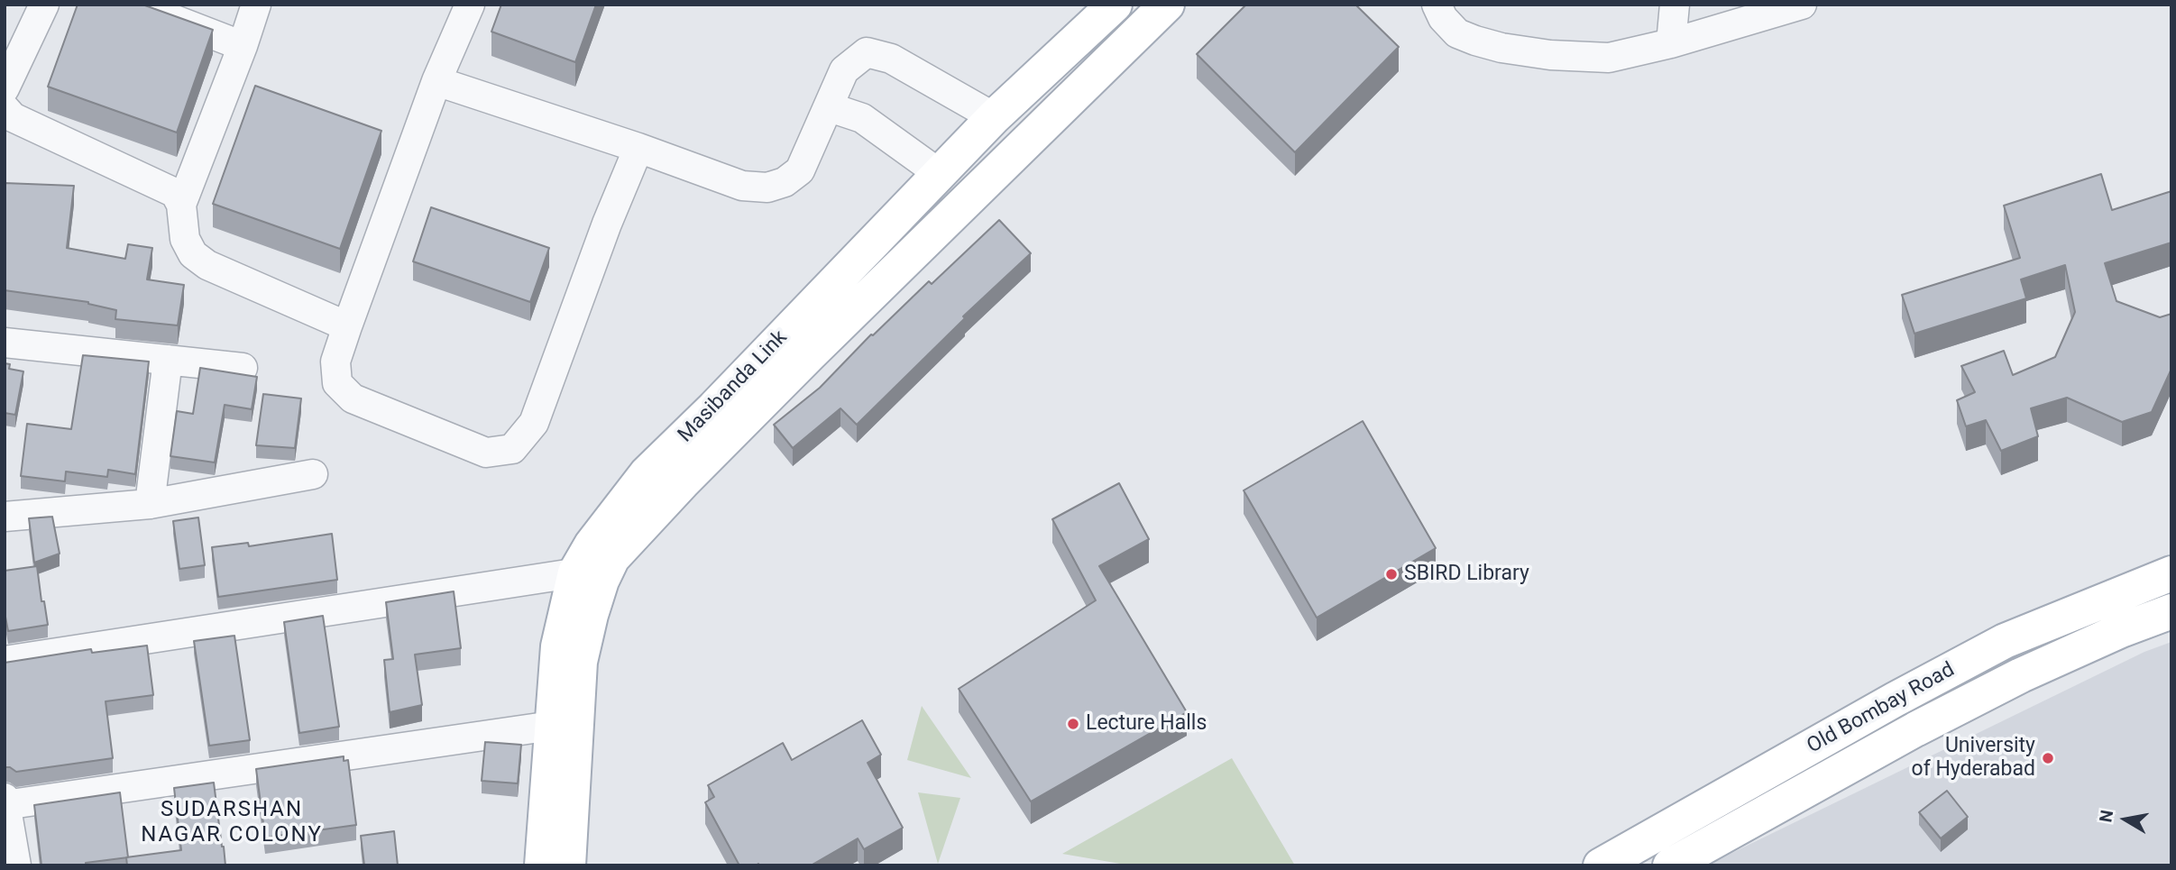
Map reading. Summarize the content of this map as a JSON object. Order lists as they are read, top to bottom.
{
  "streets": {
    "main road": ["Masibanda Link", "Old Bombay Road"]
  },
  "districts": ["SUDARSHAN NAGAR COLONY"],
  "places": ["SBIRD Library", "Lecture Halls", "University of Hyderabad"],
  "north": "left"
}
